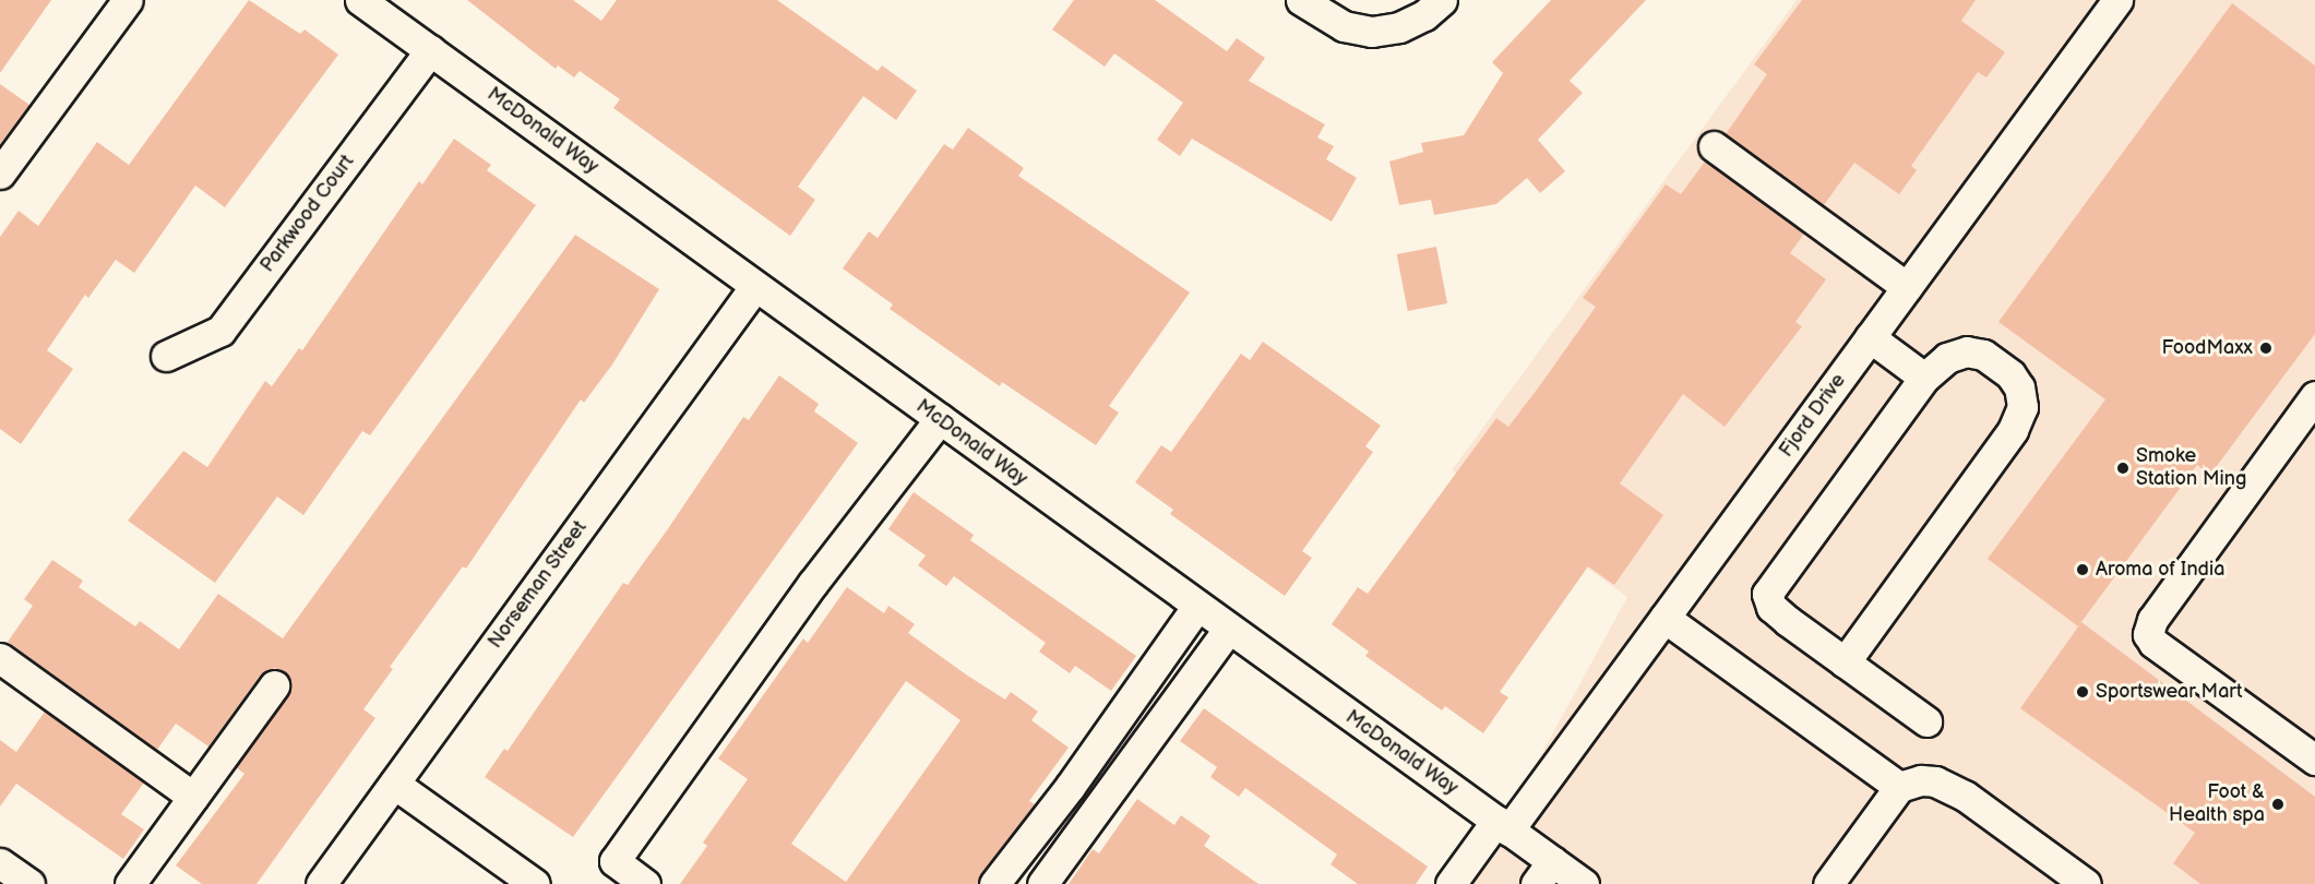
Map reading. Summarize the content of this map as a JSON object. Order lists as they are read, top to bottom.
{
  "streets": {
    "street": [
      "McDonald Way",
      "Parkwood Court",
      "Fjord Drive",
      "Norseman Street"
    ]
  },
  "crossings": [
    ["McDonald Way", "Parkwood Court"],
    ["McDonald Way", "Fjord Drive"],
    ["McDonald Way", "Norseman Street"]
  ],
  "places": [
    "FoodMaxx",
    "Smoke Station Ming",
    "Aroma of India",
    "Sportswear Mart",
    "Foot & Health spa"
  ]
}
